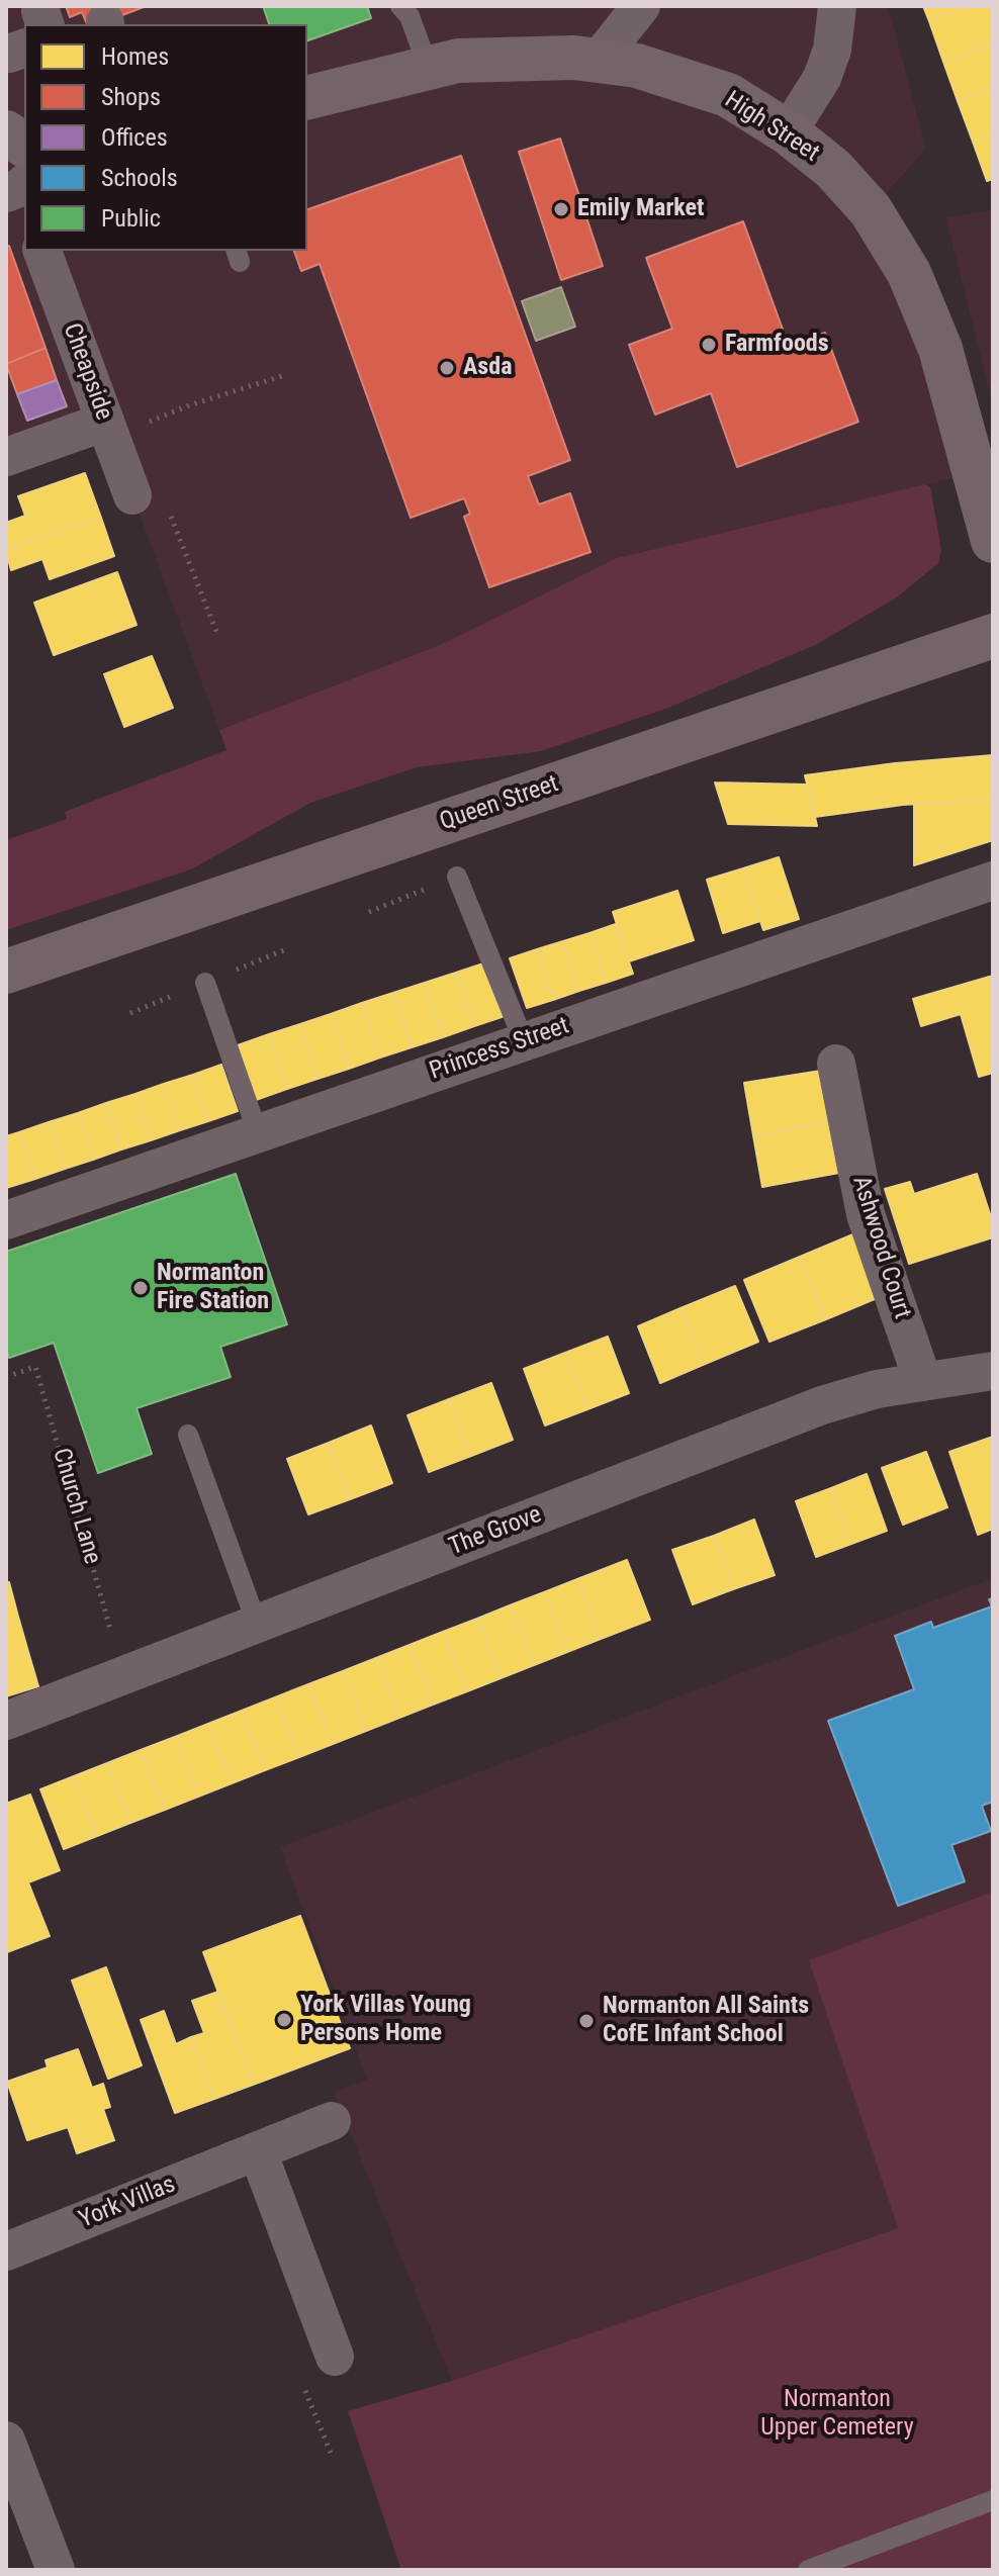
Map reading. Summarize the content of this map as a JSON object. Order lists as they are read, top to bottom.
{
  "streets": {
    "street": [
      "High Street",
      "Cheapside",
      "Queen Street",
      "Princess Street",
      "Ashwood Court",
      "The Grove",
      "York Villas"
    ],
    "path": ["Church Lane"]
  },
  "crossings": [
    ["Ashwood Court", "The Grove"],
    ["Church Lane", "The Grove"]
  ],
  "parks": ["Normanton Upper Cemetery"],
  "places": [
    "Emily Market",
    "Farmfoods",
    "Asda",
    "Normanton Fire Station",
    "York Villas Young Persons Home",
    "Normanton All Saints CofE Infant School"
  ],
  "legend": [
    "Homes",
    "Shops",
    "Offices",
    "Schools",
    "Public"
  ]
}
